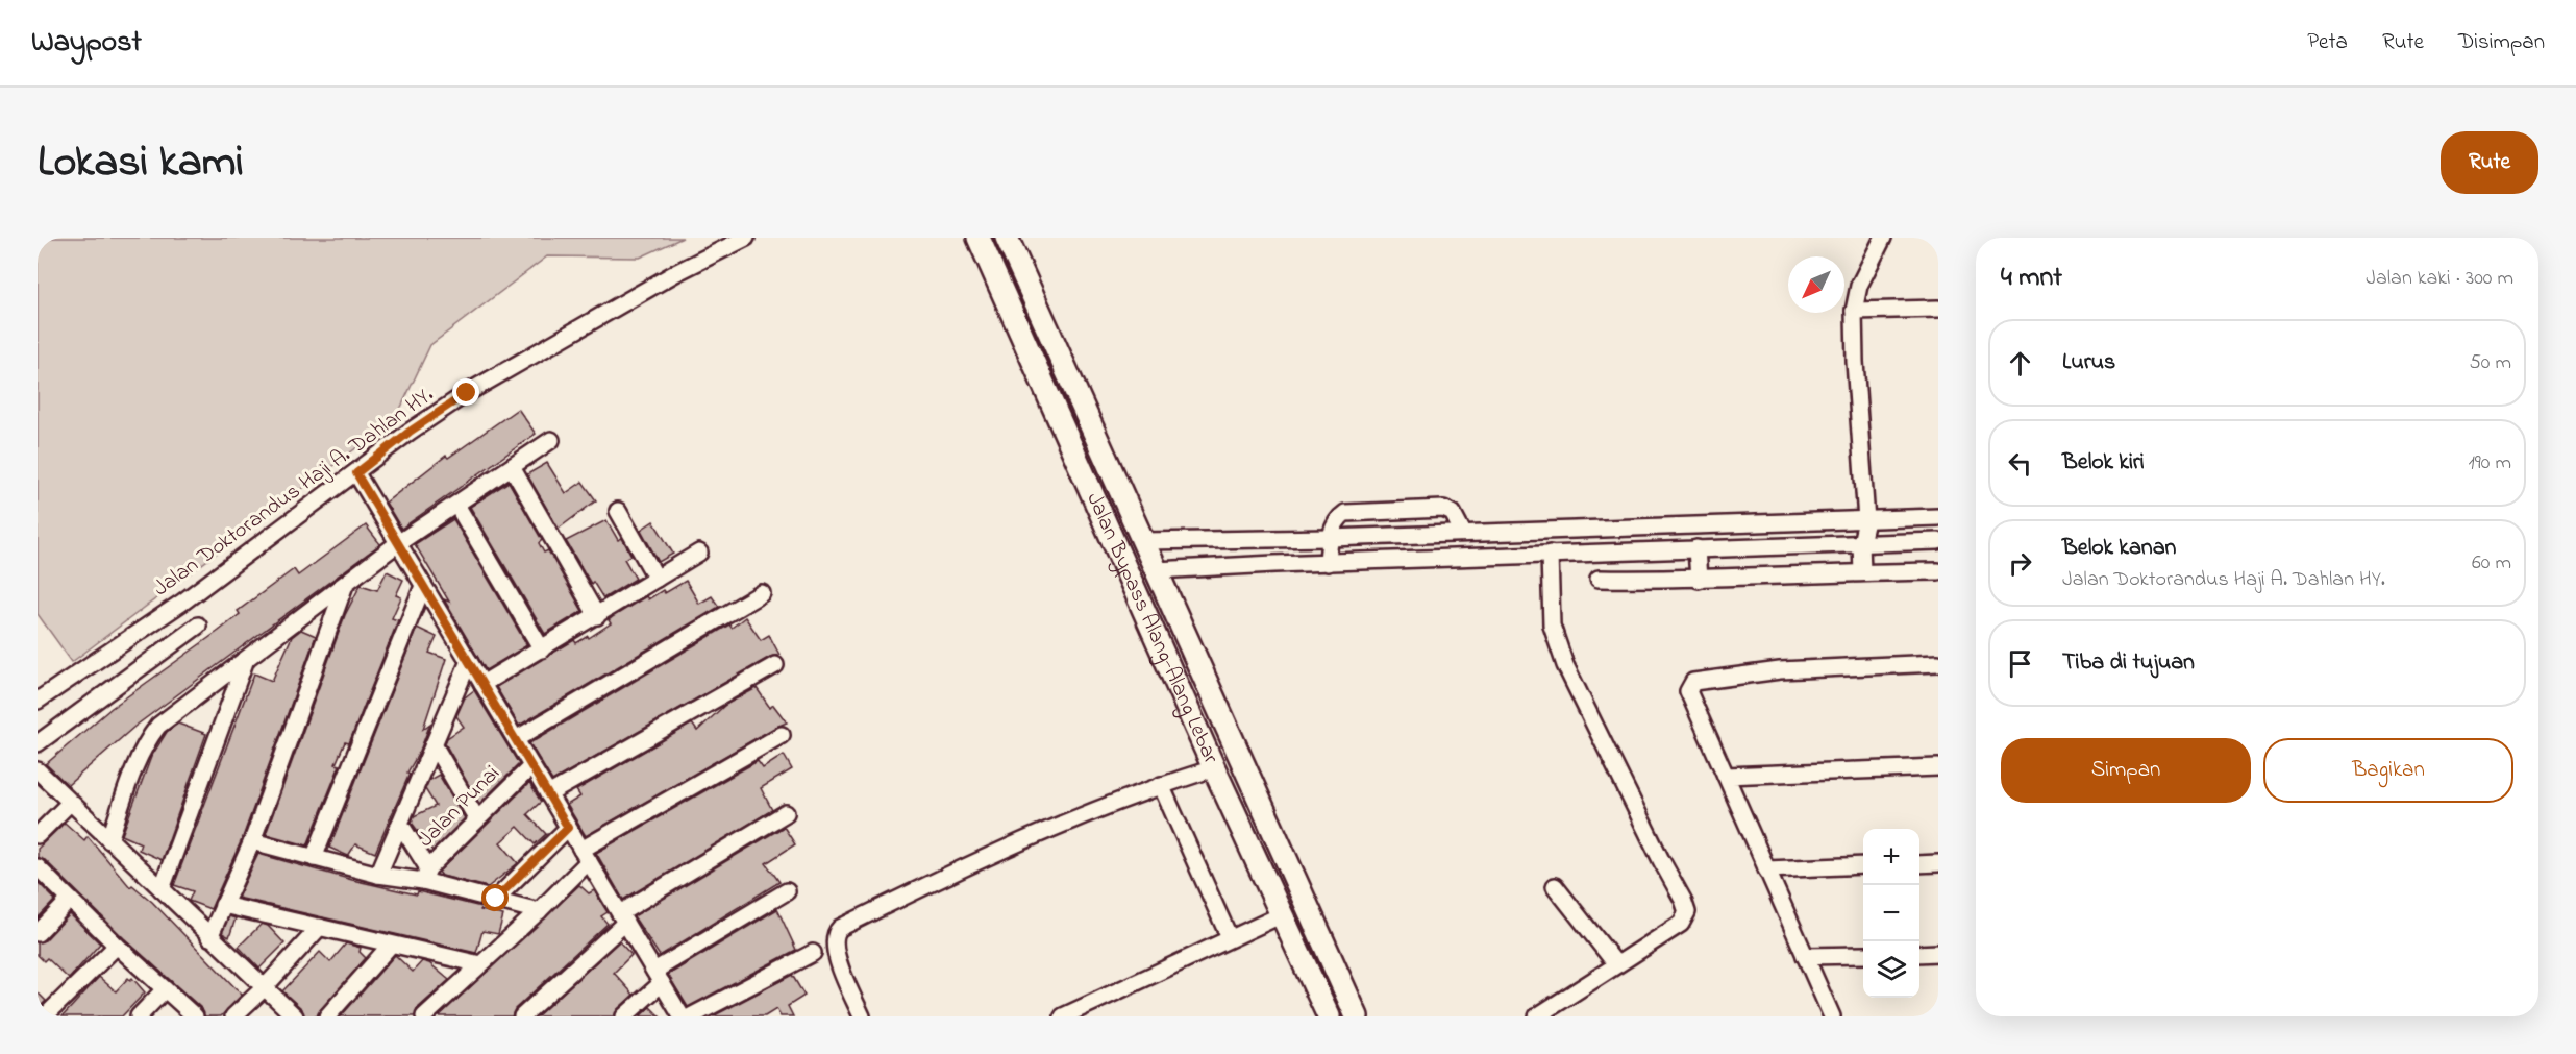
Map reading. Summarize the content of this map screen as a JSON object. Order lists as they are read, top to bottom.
{
  "streets": {
    "highway": ["Jalan Bypass Alang-Alang Lebar"],
    "street": ["Jalan Doktorandus Haji A. Dahlan HY.", "Jalan Punai"]
  },
  "north": "bottom left",
  "page": {
    "header": "Waypost",
    "nav": ["Peta", "Rute", "Disimpan"],
    "title": "Lokasi kami",
    "buttons": [
      "Rute",
      ["Simpan", "Bagikan"]
    ],
    "heading": ["4 mnt", "Jalan kaki · 300 m"],
    "list": [
      ["Lurus", "50 m"],
      ["Belok kiri", "190 m"],
      ["Belok kanan", "Jalan Doktorandus Haji A. Dahlan HY.", "60 m"],
      "Tiba di tujuan"
    ],
    "map_buttons": ["+", "−"]
  }
}
